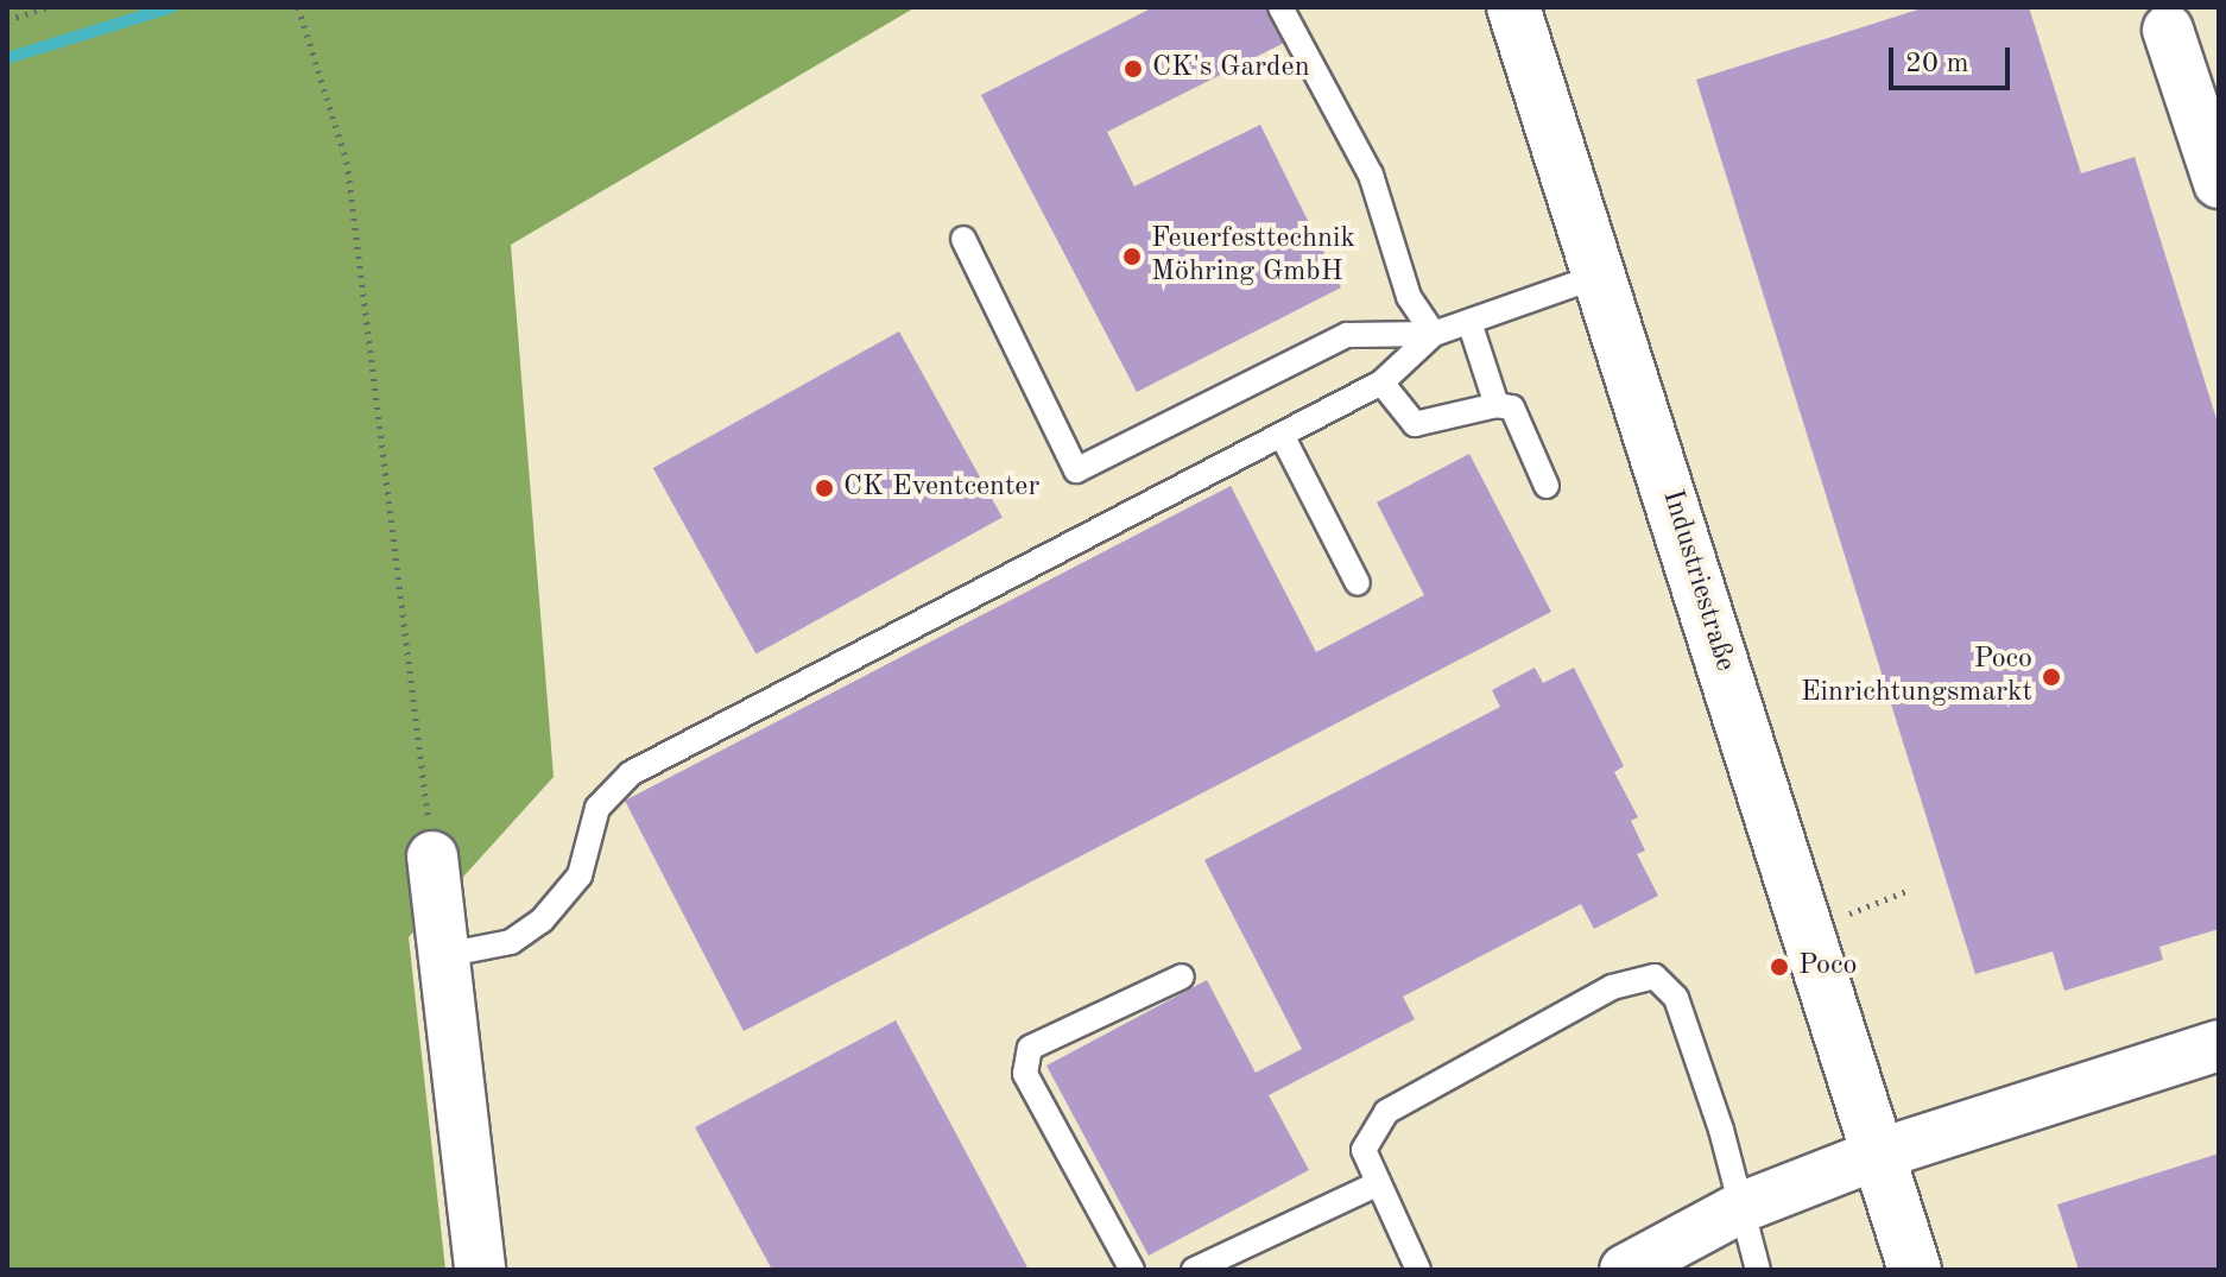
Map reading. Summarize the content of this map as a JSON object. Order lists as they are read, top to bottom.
{
  "streets": {
    "street": ["Industriestraße"]
  },
  "places": [
    "CK's Garden",
    "Feuerfesttechnik Möhring GmbH",
    "CK Eventcenter",
    "Poco Einrichtungsmarkt",
    "Poco"
  ],
  "scale_bar": "20 m"
}
